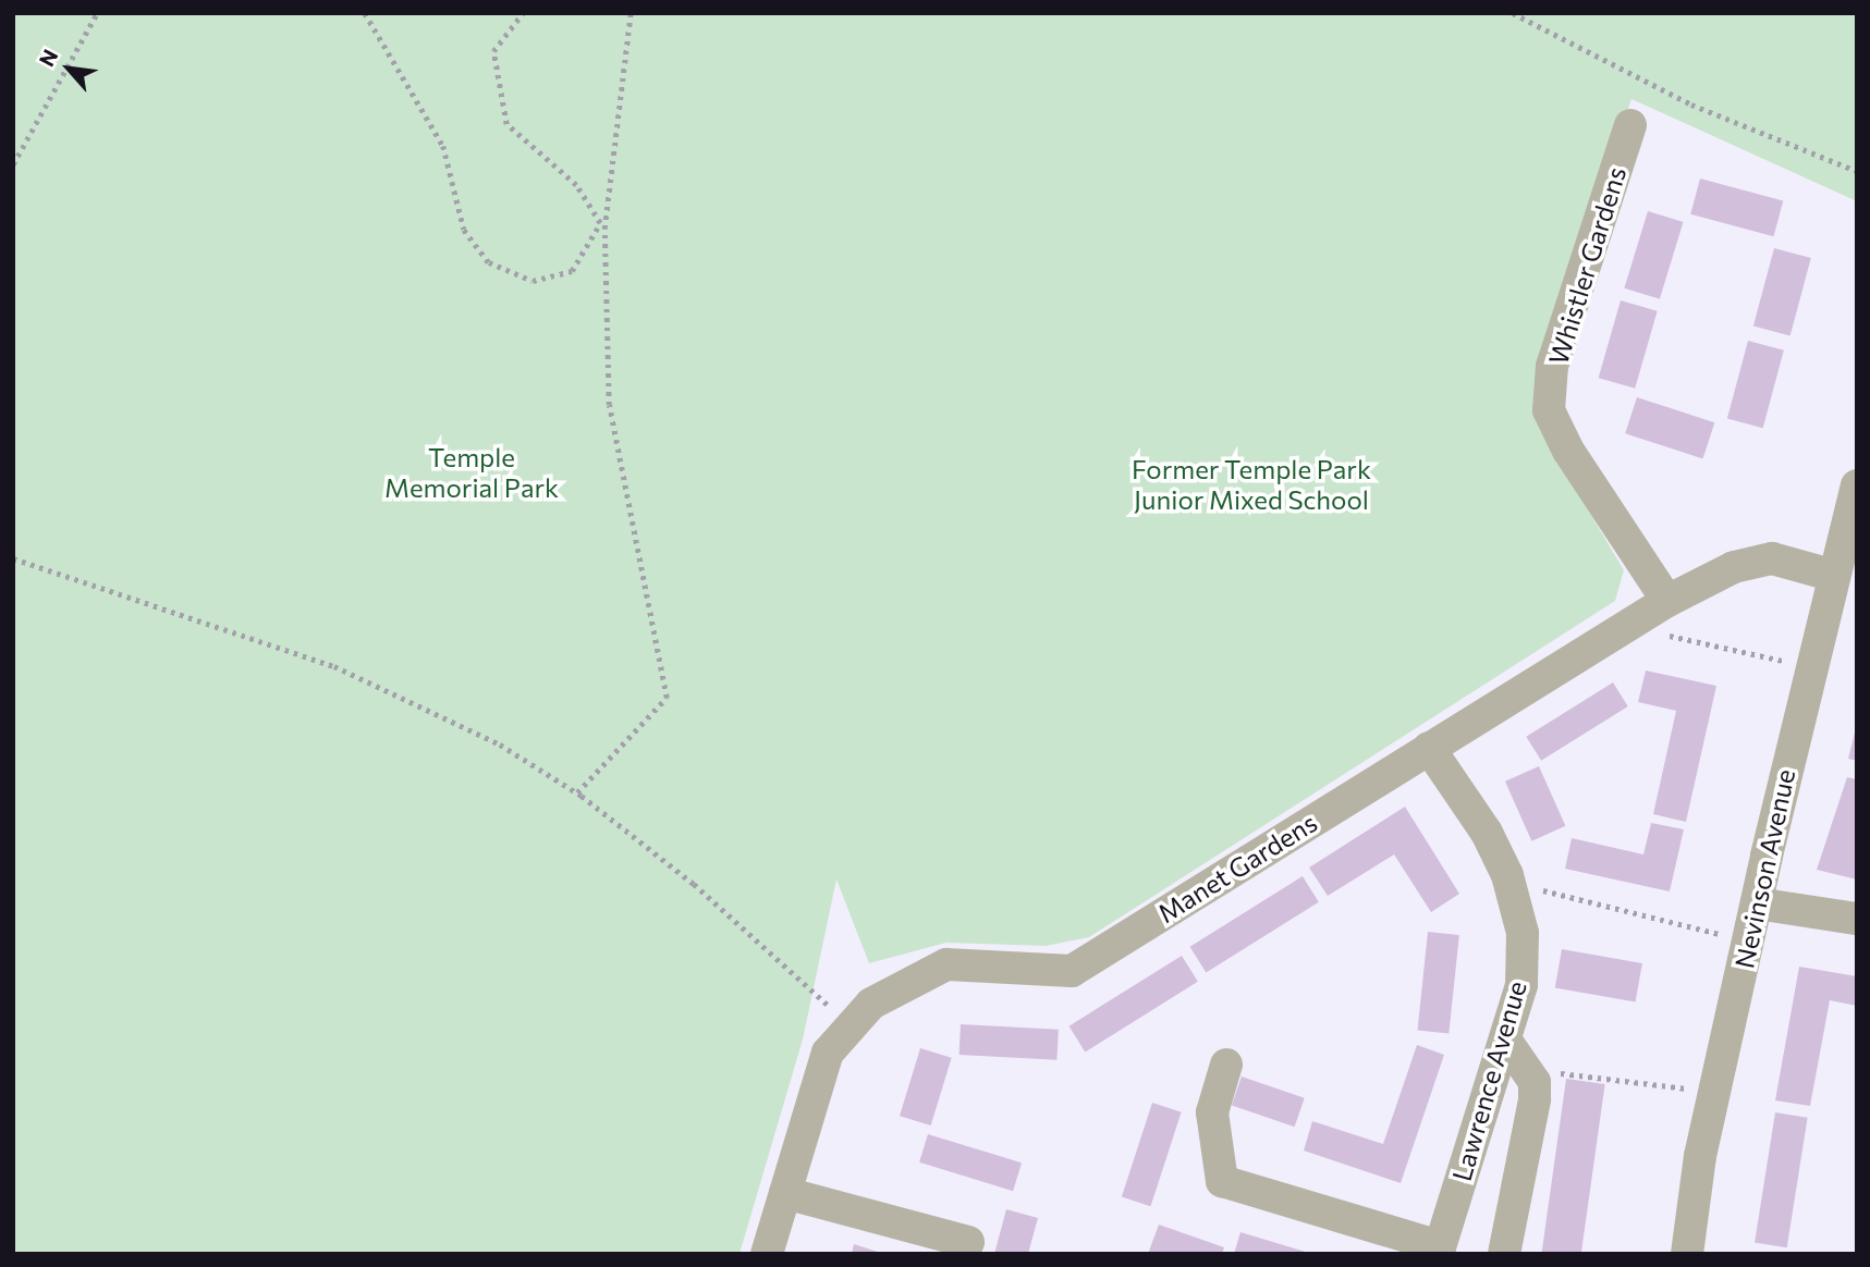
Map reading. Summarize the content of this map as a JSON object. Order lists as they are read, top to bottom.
{
  "streets": {
    "street": [
      "Whistler Gardens",
      "Manet Gardens",
      "Nevinson Avenue",
      "Lawrence Avenue"
    ]
  },
  "crossings": [
    ["Whistler Gardens", "Manet Gardens"],
    ["Manet Gardens", "Nevinson Avenue"],
    ["Manet Gardens", "Lawrence Avenue"]
  ],
  "parks": ["Temple Memorial Park", "Former Temple Park Junior Mixed School"],
  "north": "top left"
}
